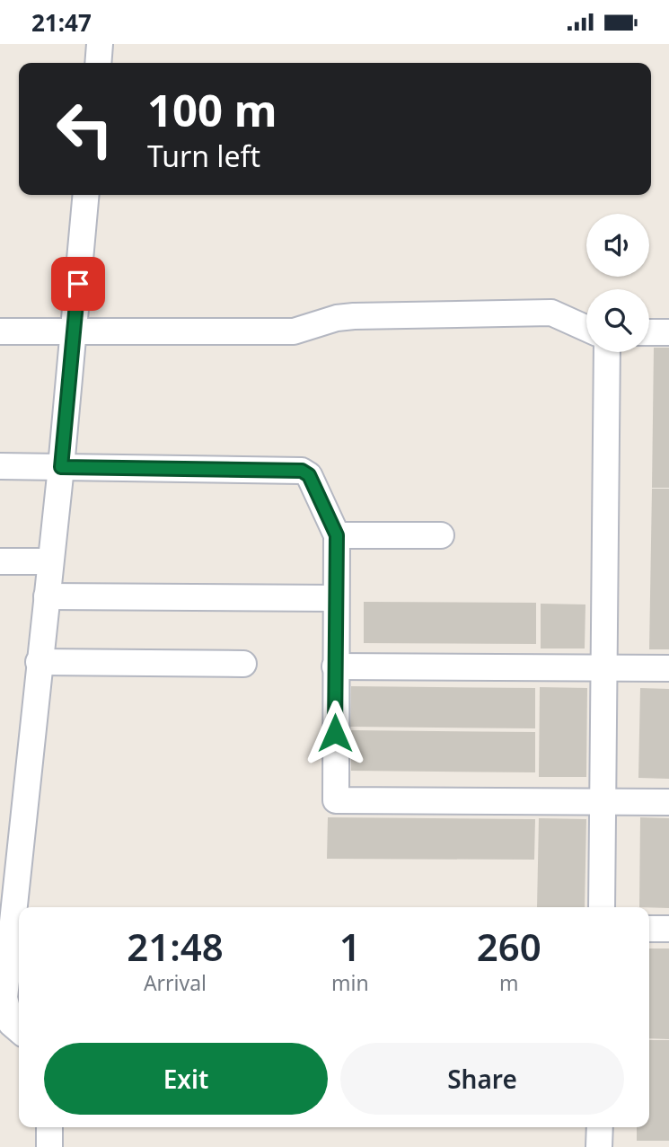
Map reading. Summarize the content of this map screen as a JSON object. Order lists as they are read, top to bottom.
{
  "page": {
    "status": "21:47",
    "turn": ["100 m", "Turn left"],
    "eta": [
      "21:48",
      "Arrival",
      "1",
      "min",
      "260",
      "m"
    ],
    "buttons": ["Exit", "Share"]
  }
}
